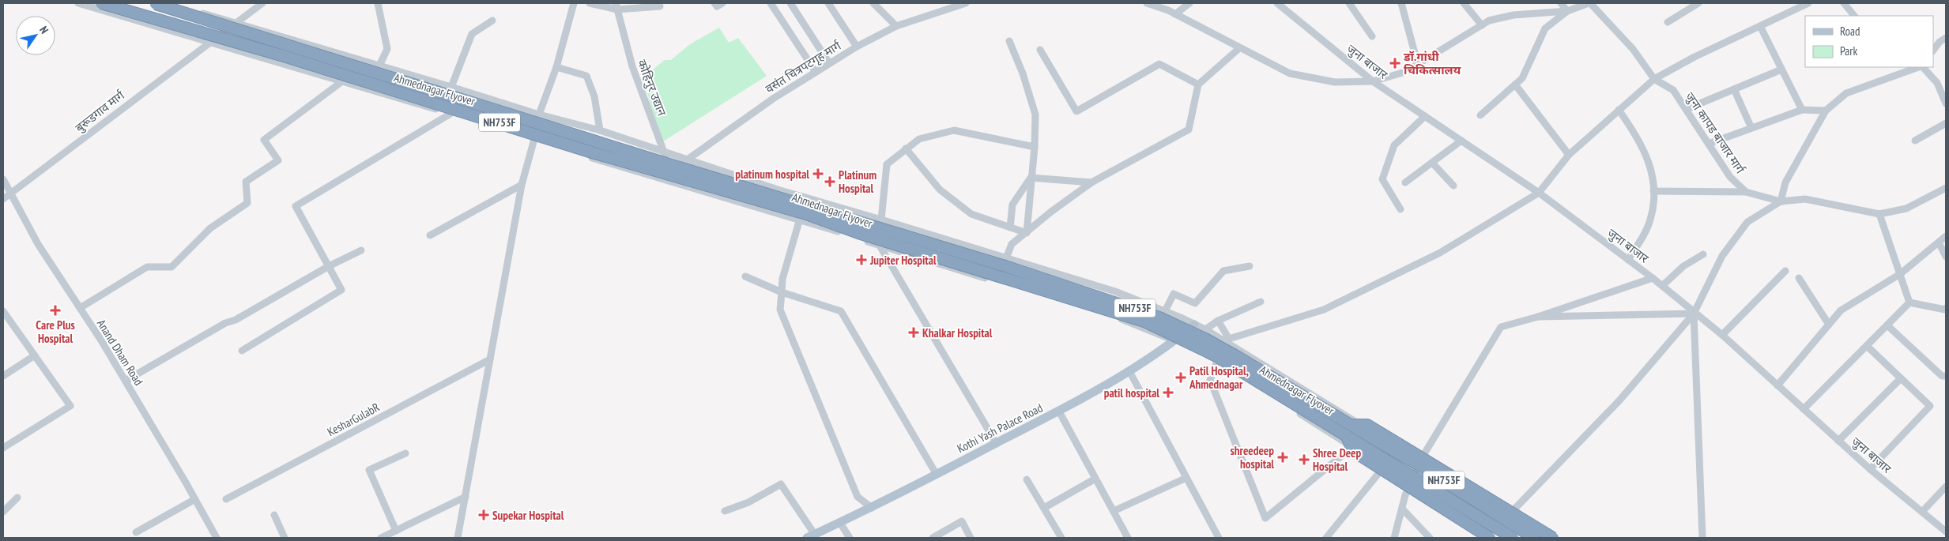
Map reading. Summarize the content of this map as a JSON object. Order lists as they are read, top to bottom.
{
  "streets": {
    "highway": ["Ahmednagar Flyover", "NH753F"],
    "main road": ["Kothi Yash Palace Road"],
    "street": [
      "जुना बाजार",
      "वसंत चित्रपटगृह मार्ग",
      "कोहिनुर उद्यान",
      "बुरूडगाव मार्ग",
      "जुना कापड बाजार मार्ग",
      "Anand Dham Road",
      "KesharGulabR"
    ]
  },
  "crossings": [
    ["बुरूडगाव मार्ग", "Anand Dham Road"]
  ],
  "places": {
    "health": [
      "डॉ.गांधी चिकित्सालय",
      "platinum hospital",
      "Platinum Hospital",
      "Jupiter Hospital",
      "Care Plus Hospital",
      "Khalkar Hospital",
      "Patil Hospital, Ahmednagar",
      "patil hospital",
      "shreedeep hospital",
      "Shree Deep Hospital",
      "Supekar Hospital"
    ]
  },
  "legend": ["Road", "Park"],
  "north": "top right"
}
